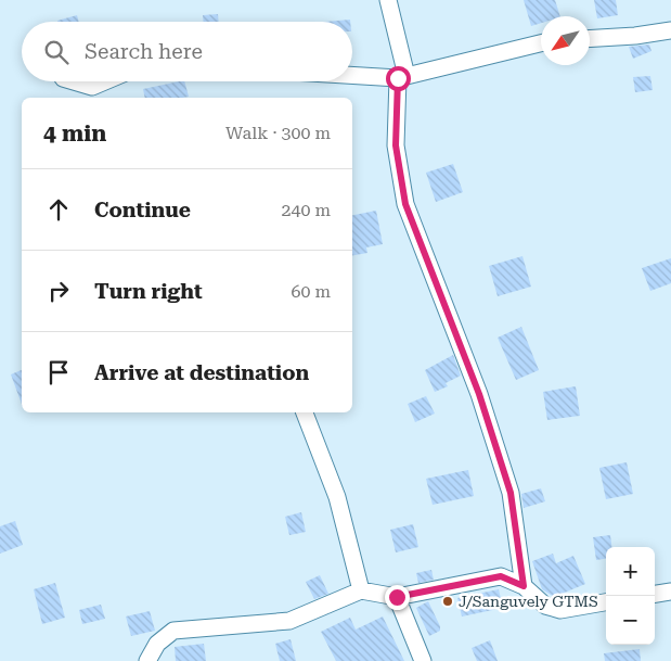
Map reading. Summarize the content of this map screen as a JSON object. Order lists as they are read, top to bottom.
{
  "places": ["J/Sanguvely GTMS"],
  "north": "bottom left",
  "page": {
    "search": "Search here",
    "heading": ["4 min", "Walk · 300 m"],
    "list": [
      ["Continue", "240 m"],
      ["Turn right", "60 m"],
      "Arrive at destination"
    ],
    "map_buttons": ["+", "−"]
  }
}
